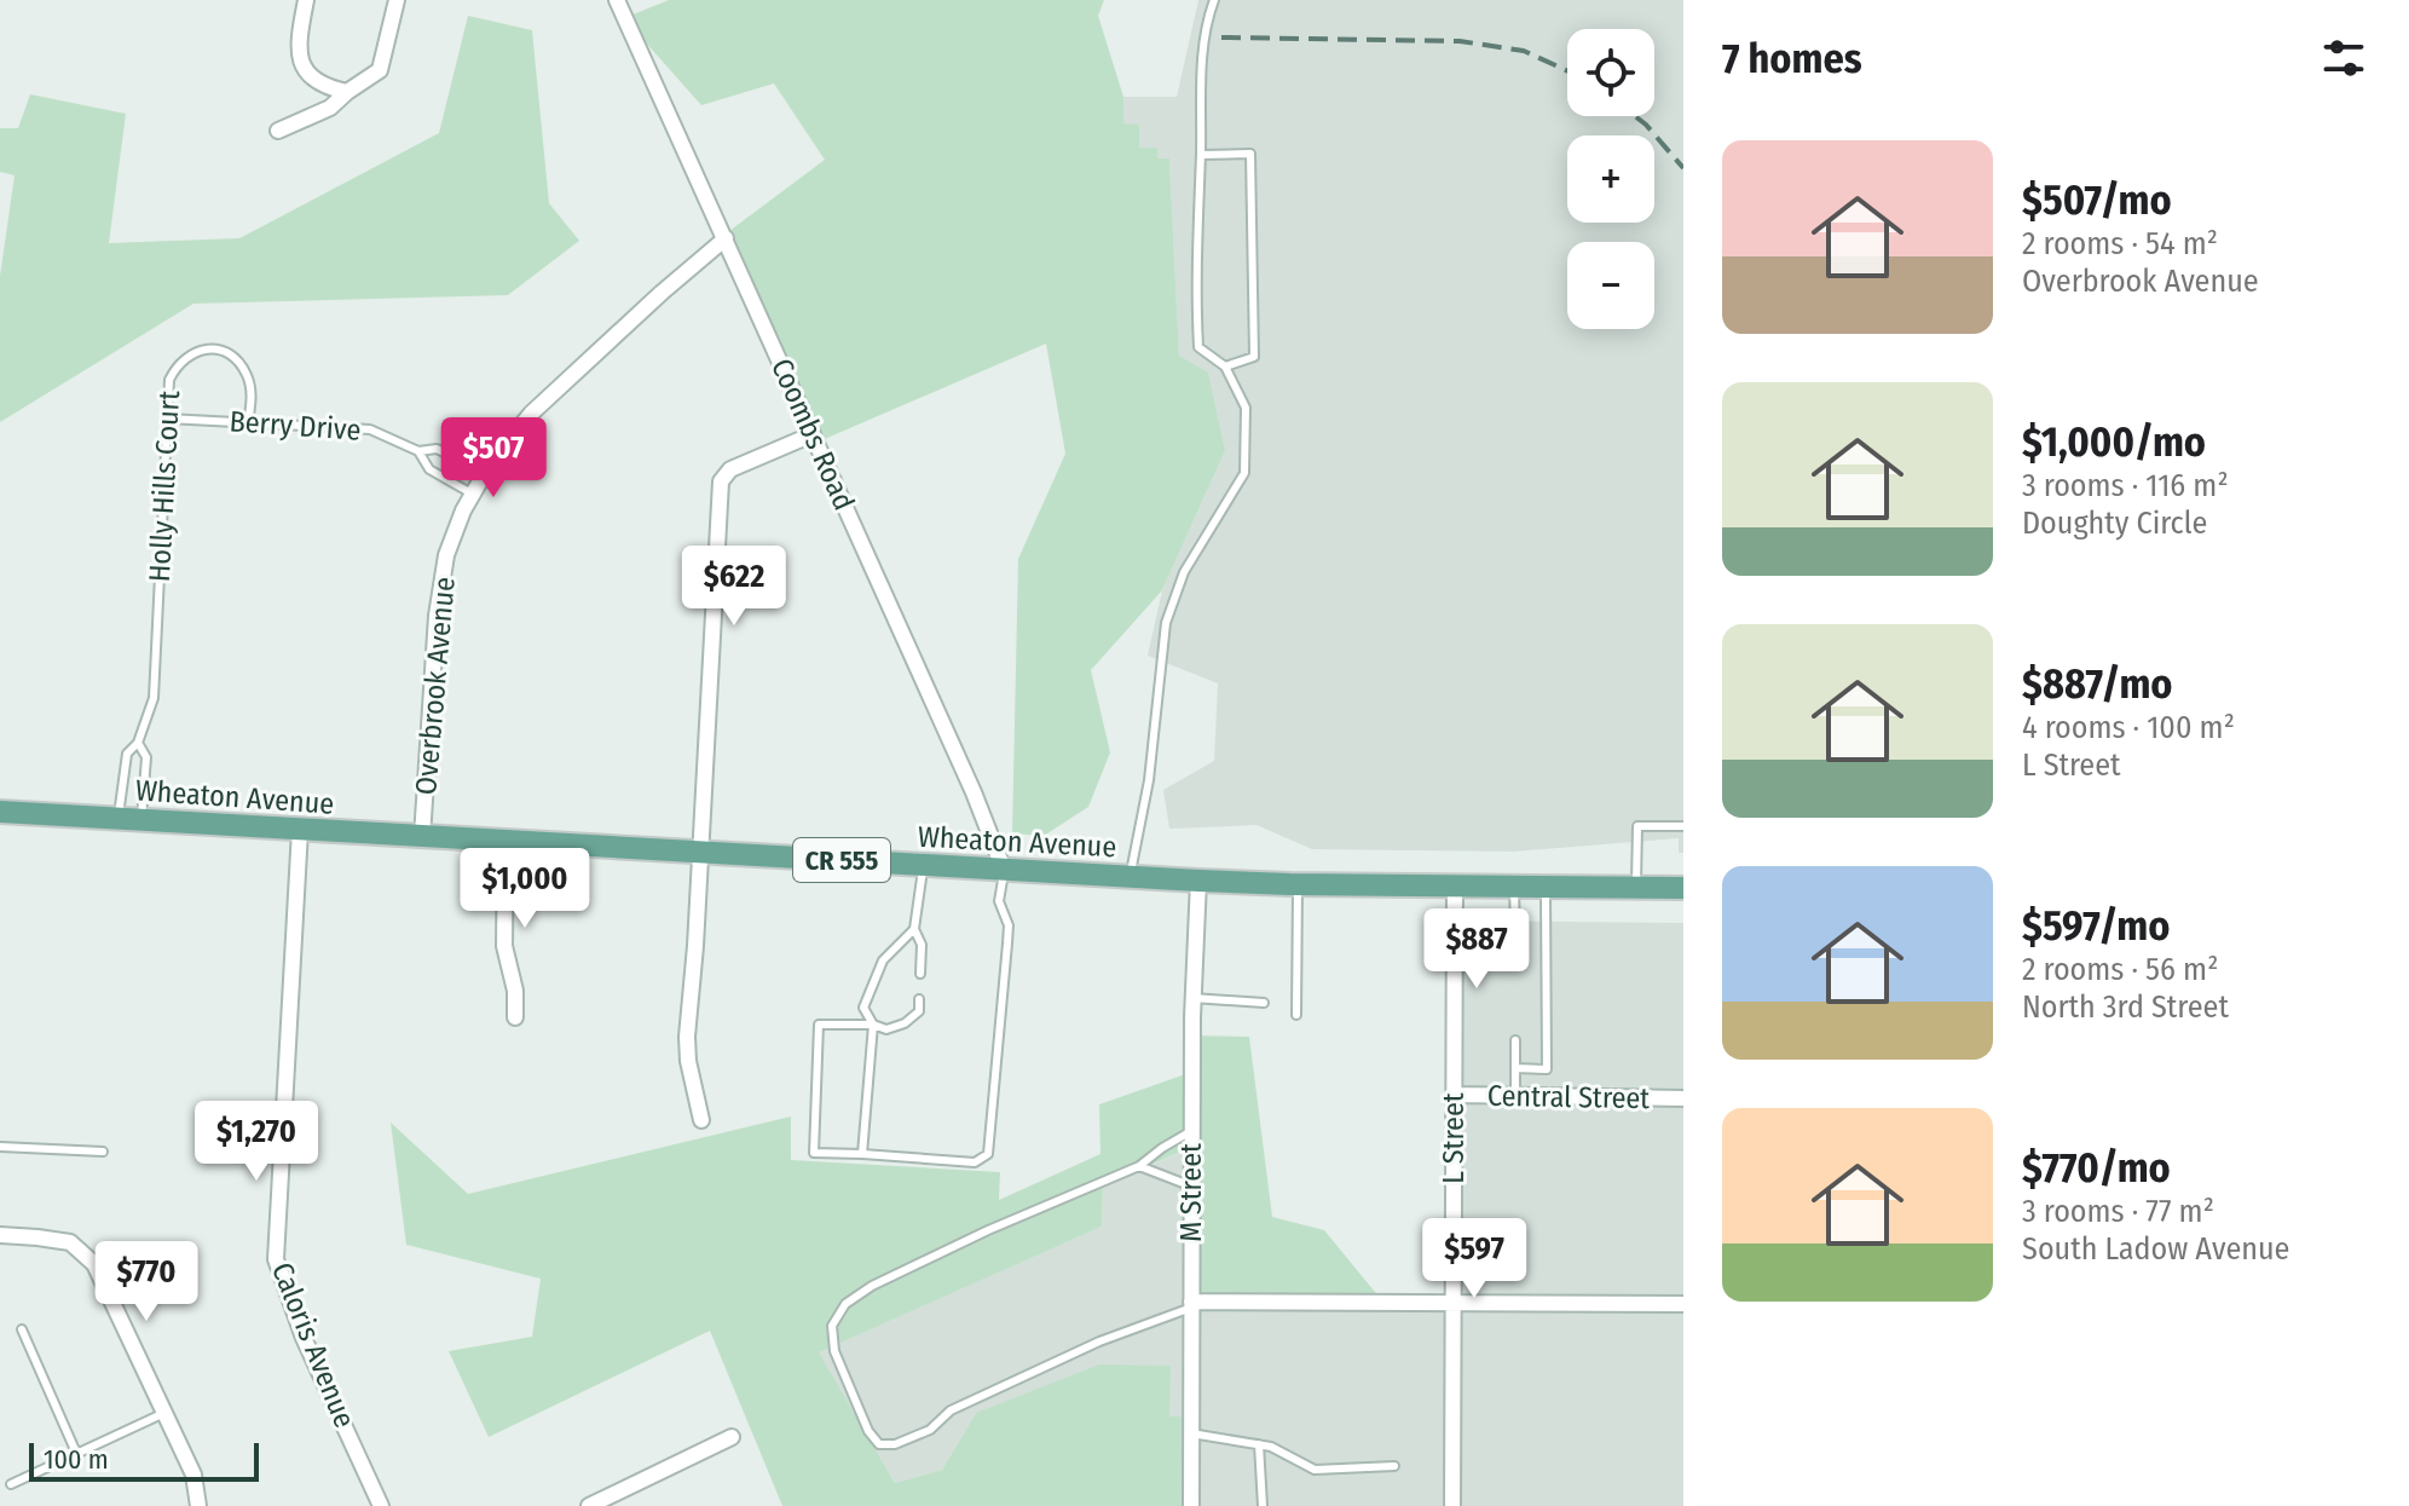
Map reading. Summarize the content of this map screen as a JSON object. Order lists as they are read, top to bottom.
{
  "streets": {
    "main road": ["Wheaton Avenue", "CR 555"],
    "street": [
      "Coombs Road",
      "Overbrook Avenue",
      "Central Street",
      "L Street",
      "M Street",
      "Caloris Avenue"
    ],
    "lane": ["Berry Drive", "Holly Hills Court"]
  },
  "crossings": [
    ["Berry Drive", "Holly Hills Court"],
    ["Berry Drive", "Overbrook Avenue"],
    ["Coombs Road", "Overbrook Avenue"],
    ["Coombs Road", "Wheaton Avenue"],
    ["Holly Hills Court", "Wheaton Avenue"],
    ["Overbrook Avenue", "Wheaton Avenue"],
    ["Wheaton Avenue", "L Street"],
    ["Wheaton Avenue", "M Street"],
    ["Wheaton Avenue", "Caloris Avenue"],
    ["Central Street", "L Street"]
  ],
  "scale_bar": "100 m",
  "page": {
    "heading": "7 homes",
    "map_buttons": ["+", "−"],
    "list": [
      {
        "name": "$507/mo",
        "note": "2 rooms · 54 m² · Overbrook Avenue"
      },
      {
        "name": "$1,000/mo",
        "note": "3 rooms · 116 m² · Doughty Circle"
      },
      {
        "name": "$887/mo",
        "note": "4 rooms · 100 m² · L Street"
      },
      {
        "name": "$597/mo",
        "note": "2 rooms · 56 m² · North 3rd Street"
      },
      {
        "name": "$770/mo",
        "note": "3 rooms · 77 m² · South Ladow Avenue"
      }
    ],
    "price": [
      "$507",
      "$622",
      "$1,000",
      "$887",
      "$1,270",
      "$597",
      "$770"
    ],
    "scale": "100 m"
  }
}
